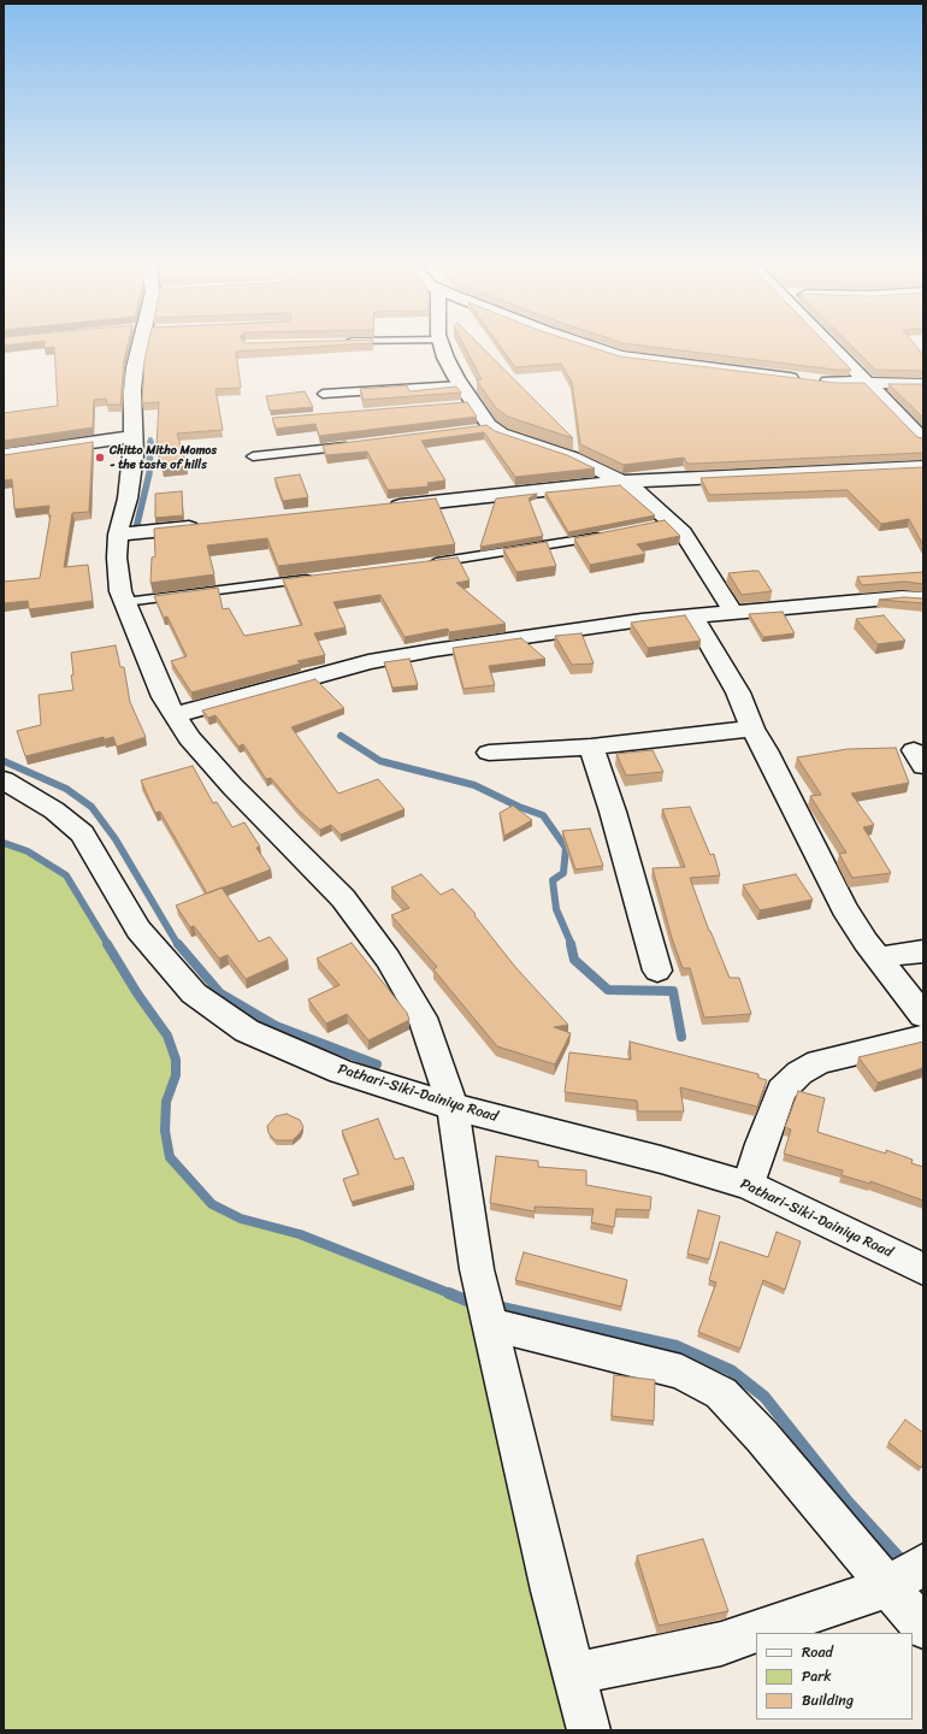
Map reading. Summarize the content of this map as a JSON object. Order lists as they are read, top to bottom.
{
  "streets": {
    "street": ["Pathari-Siki-Dainiya Road"]
  },
  "places": ["Chitto Mitho Momos - the taste of hills"],
  "legend": ["Road", "Park", "Building"]
}
